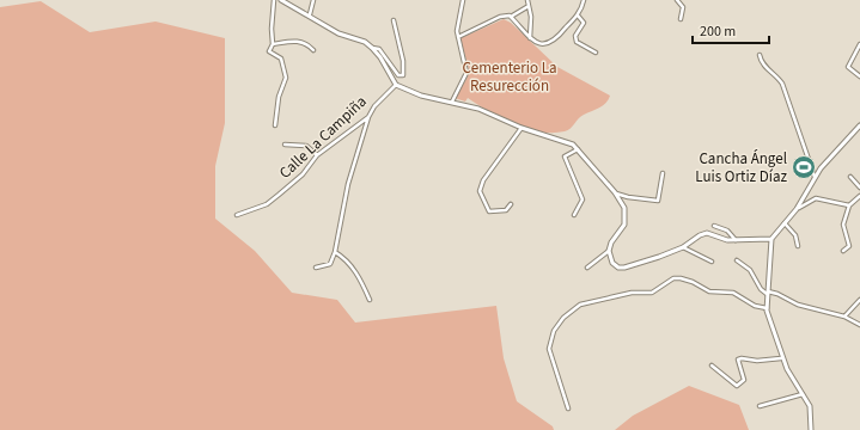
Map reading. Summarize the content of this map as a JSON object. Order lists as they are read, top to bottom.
{
  "streets": {
    "street": ["Calle La Campiña"]
  },
  "parks": ["Cementerio La Resurección"],
  "places": {
    "sports": ["Cancha Ángel Luis Ortiz Díaz"]
  },
  "scale_bar": "200 m"
}
